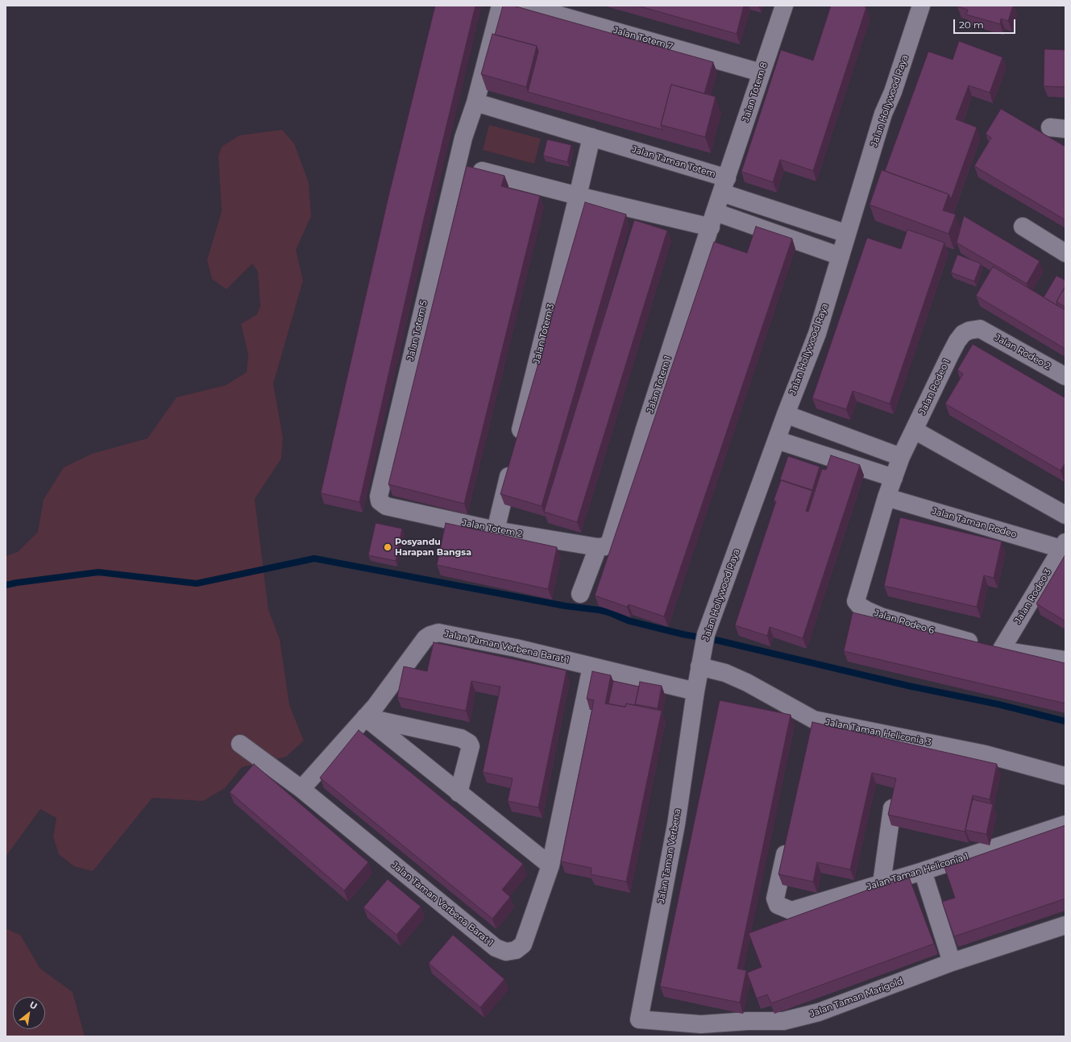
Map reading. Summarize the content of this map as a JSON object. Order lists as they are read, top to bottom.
{
  "streets": {
    "street": [
      "Jalan Totem 7",
      "Jalan Totem 8",
      "Jalan Hollywood Raya",
      "Jalan Taman Totem",
      "Jalan Totem 5",
      "Jalan Totem 3",
      "Jalan Rodeo 2",
      "Jalan Totem 1",
      "Jalan Rodeo 1",
      "Jalan Taman Rodeo",
      "Jalan Totem 2",
      "Jalan Rodeo 3",
      "Jalan Rodeo 6",
      "Jalan Taman Verbena Barat 1",
      "Jalan Taman Heliconia 3",
      "Jalan Taman Verbena",
      "Jalan Taman Heliconia 1",
      "Jalan Taman Marigold"
    ]
  },
  "crossings": [
    ["Jalan Totem 7", "Jalan Totem 8"],
    ["Jalan Totem 8", "Jalan Taman Totem"],
    ["Jalan Hollywood Raya", "Jalan Taman Totem"],
    ["Jalan Hollywood Raya", "Jalan Taman Verbena Barat 1"],
    ["Jalan Hollywood Raya", "Jalan Taman Heliconia 3"],
    ["Jalan Hollywood Raya", "Jalan Taman Verbena"],
    ["Jalan Taman Totem", "Jalan Totem 3"],
    ["Jalan Totem 5", "Jalan Totem 2"],
    ["Jalan Rodeo 2", "Jalan Rodeo 1"],
    ["Jalan Totem 1", "Jalan Totem 2"],
    ["Jalan Rodeo 1", "Jalan Rodeo 6"],
    ["Jalan Taman Rodeo", "Jalan Rodeo 3"],
    ["Jalan Taman Rodeo", "Jalan Rodeo 6"],
    ["Jalan Rodeo 3", "Jalan Rodeo 6"],
    ["Jalan Taman Verbena Barat 1", "Jalan Taman Verbena"],
    ["Jalan Taman Verbena", "Jalan Taman Marigold"]
  ],
  "places": ["Posyandu Harapan Bangsa"],
  "scale_bar": "20 m",
  "north": "top right"
}
